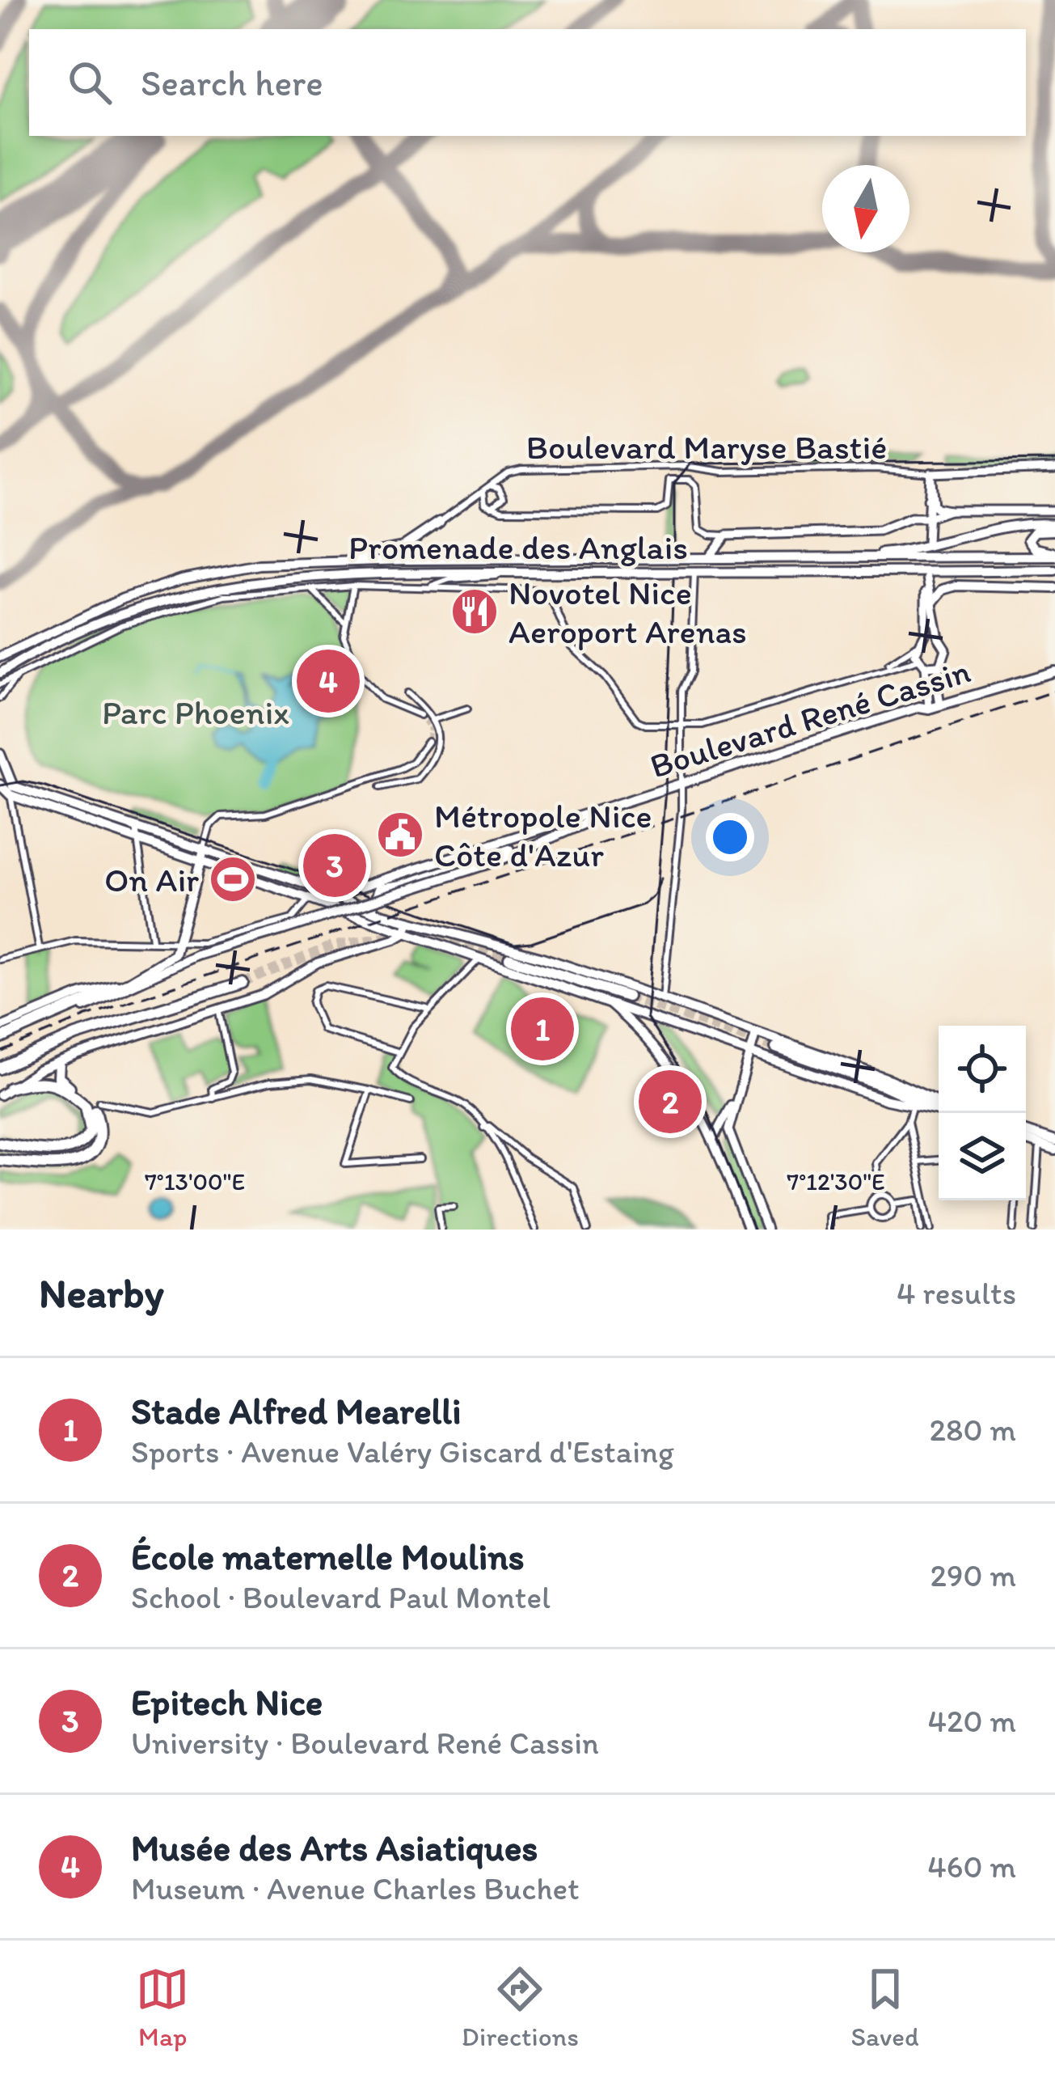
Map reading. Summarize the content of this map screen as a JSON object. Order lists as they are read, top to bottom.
{
  "streets": {
    "main road": ["Promenade des Anglais", "Boulevard René Cassin"],
    "street": ["Boulevard Maryse Bastié"]
  },
  "parks": ["Parc Phoenix"],
  "places": {
    "restaurant": ["Novotel Nice Aeroport Arenas"],
    "public building": ["Métropole Nice Côte d'Azur"],
    "sports": ["On Air"]
  },
  "north": "bottom",
  "page": {
    "search": "Search here",
    "pins": [
      "4",
      "3",
      "1",
      "2"
    ],
    "heading": ["Nearby", "4 results"],
    "list": [
      {
        "mark": "1",
        "name": "Stade Alfred Mearelli",
        "note": "Sports · Avenue Valéry Giscard d'Estaing",
        "value": "280 m"
      },
      {
        "mark": "2",
        "name": "École maternelle Moulins",
        "note": "School · Boulevard Paul Montel",
        "value": "290 m"
      },
      {
        "mark": "3",
        "name": "Epitech Nice",
        "note": "University · Boulevard René Cassin",
        "value": "420 m"
      },
      {
        "mark": "4",
        "name": "Musée des Arts Asiatiques",
        "note": "Museum · Avenue Charles Buchet",
        "value": "460 m"
      }
    ],
    "nav": ["Map", "Directions", "Saved"]
  },
  "coordinates": ["7°13'00\"E", "7°12'30\"E"]
}
